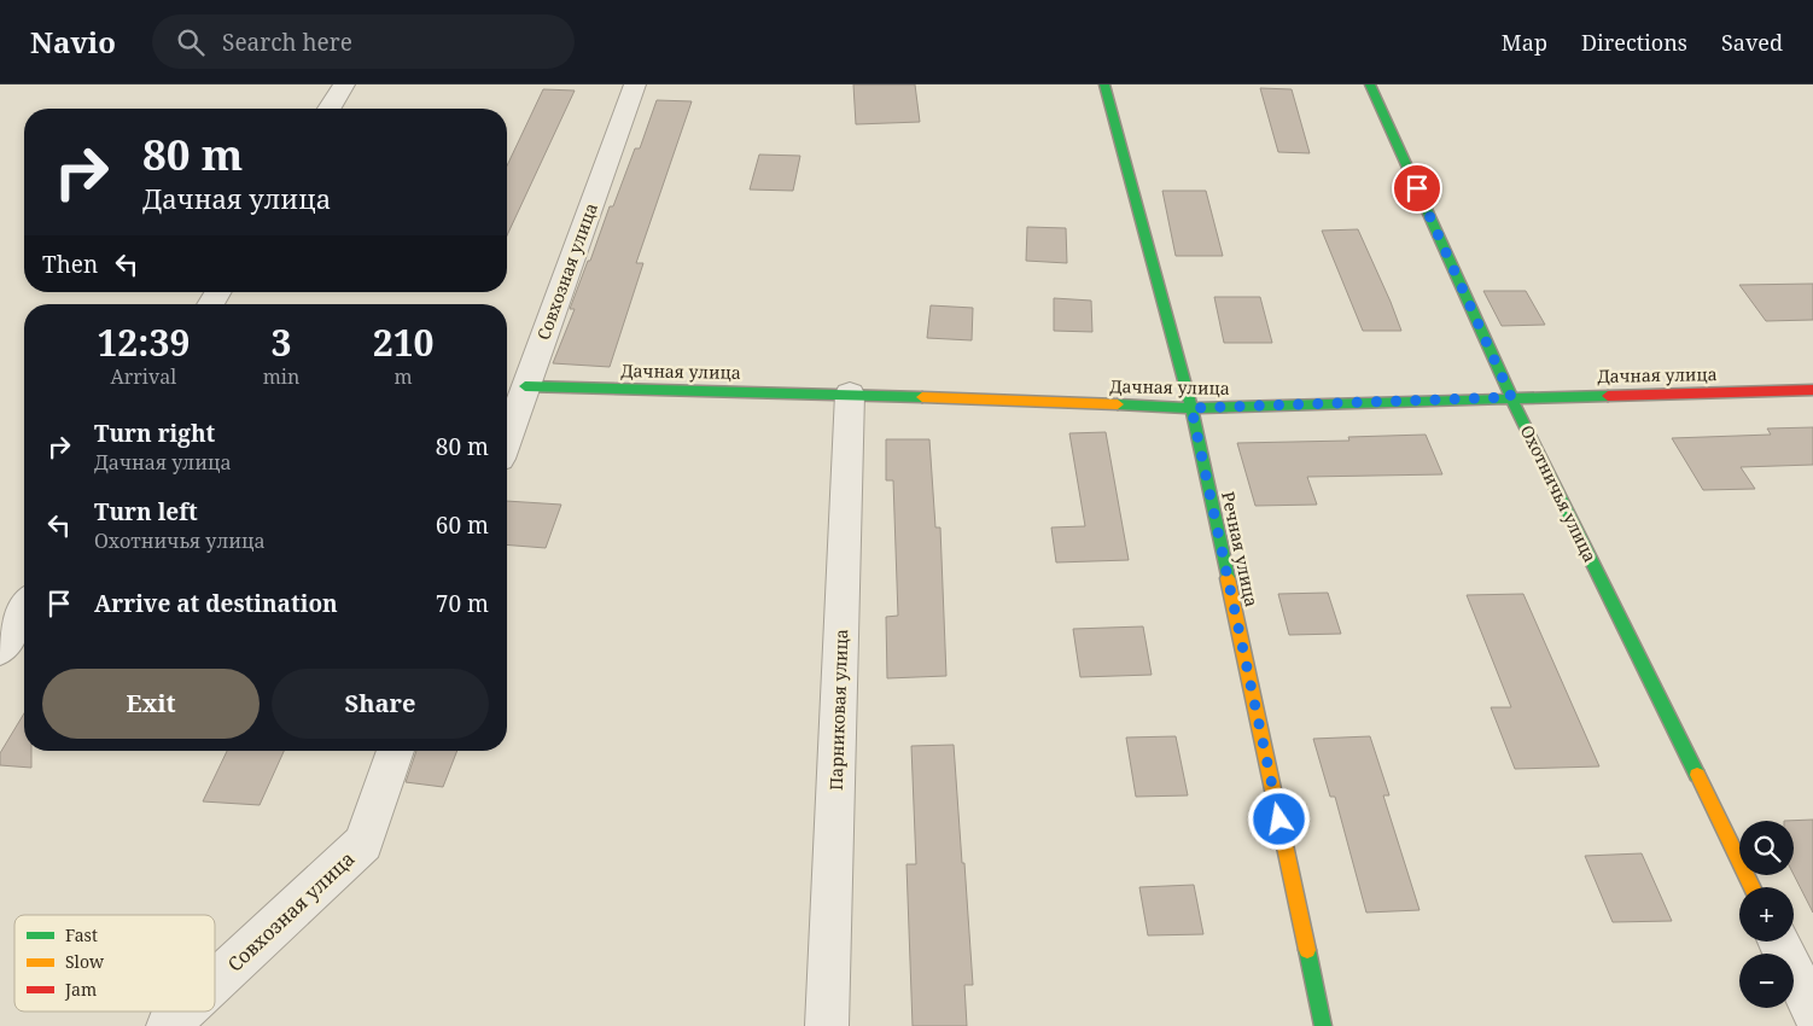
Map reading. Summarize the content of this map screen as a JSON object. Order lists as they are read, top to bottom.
{
  "streets": {
    "street": [
      "Совхозная улица",
      "Дачная улица",
      "Охотничья улица",
      "Речная улица",
      "Парниковая улица"
    ]
  },
  "crossings": [
    ["Совхозная улица", "Дачная улица"],
    ["Дачная улица", "Охотничья улица"],
    ["Дачная улица", "Речная улица"],
    ["Дачная улица", "Парниковая улица"]
  ],
  "legend": ["Fast", "Slow", "Jam"],
  "page": {
    "header": "Navio",
    "search": "Search here",
    "nav": ["Map", "Directions", "Saved"],
    "turn": ["80 m", "Дачная улица"],
    "then": "Then",
    "eta": [
      "12:39",
      "Arrival",
      "3",
      "min",
      "210",
      "m"
    ],
    "list": [
      {
        "name": "Turn right",
        "note": "Дачная улица",
        "value": "80 m"
      },
      {
        "name": "Turn left",
        "note": "Охотничья улица",
        "value": "60 m"
      },
      {
        "name": "Arrive at destination",
        "value": "70 m"
      }
    ],
    "buttons": ["Exit", "Share"],
    "map_buttons": ["+", "−"]
  }
}
